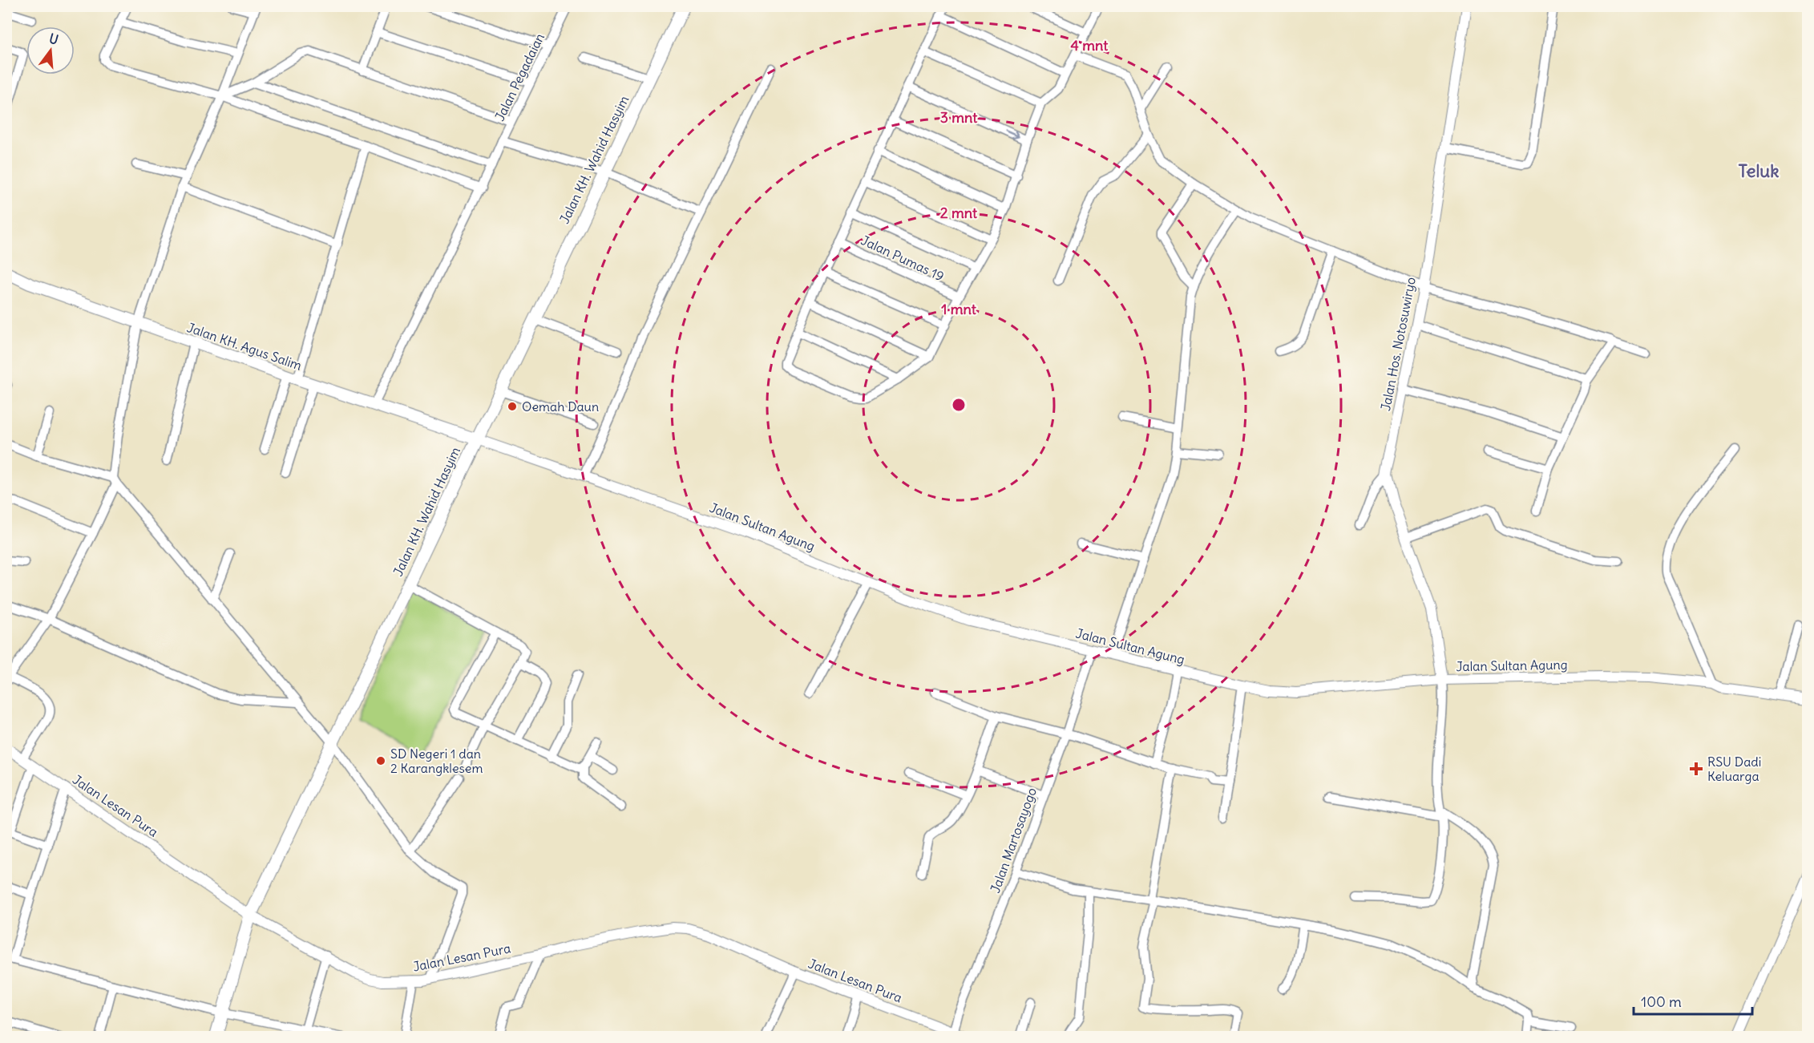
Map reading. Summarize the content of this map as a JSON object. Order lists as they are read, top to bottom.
{
  "streets": {
    "main road": ["Jalan KH. Wahid Hasyim", "Jalan KH. Agus Salim"],
    "street": [
      "Jalan Pegadaian",
      "Jalan Pumas 19",
      "Jalan Hos. Notosuwiryo",
      "Jalan Sultan Agung",
      "Jalan Lesan Pura",
      "Jalan Martosayogo"
    ]
  },
  "crossings": [
    ["Jalan Pegadaian", "Jalan KH. Wahid Hasyim"],
    ["Jalan KH. Wahid Hasyim", "Jalan KH. Agus Salim"],
    ["Jalan KH. Wahid Hasyim", "Jalan Sultan Agung"],
    ["Jalan KH. Wahid Hasyim", "Jalan Lesan Pura"],
    ["Jalan Hos. Notosuwiryo", "Jalan Sultan Agung"],
    ["Jalan KH. Agus Salim", "Jalan Sultan Agung"],
    ["Jalan Sultan Agung", "Jalan Martosayogo"],
    ["Jalan Lesan Pura", "Jalan Martosayogo"]
  ],
  "districts": ["Teluk"],
  "places": {
    "other": ["Oemah Daun", "SD Negeri 1 dan 2 Karangklesem"],
    "health": ["RSU Dadi Keluarga"]
  },
  "scale_bar": "100 m",
  "north": "top",
  "rings": [
    "4 mnt",
    "3 mnt",
    "2 mnt",
    "1 mnt"
  ]
}
